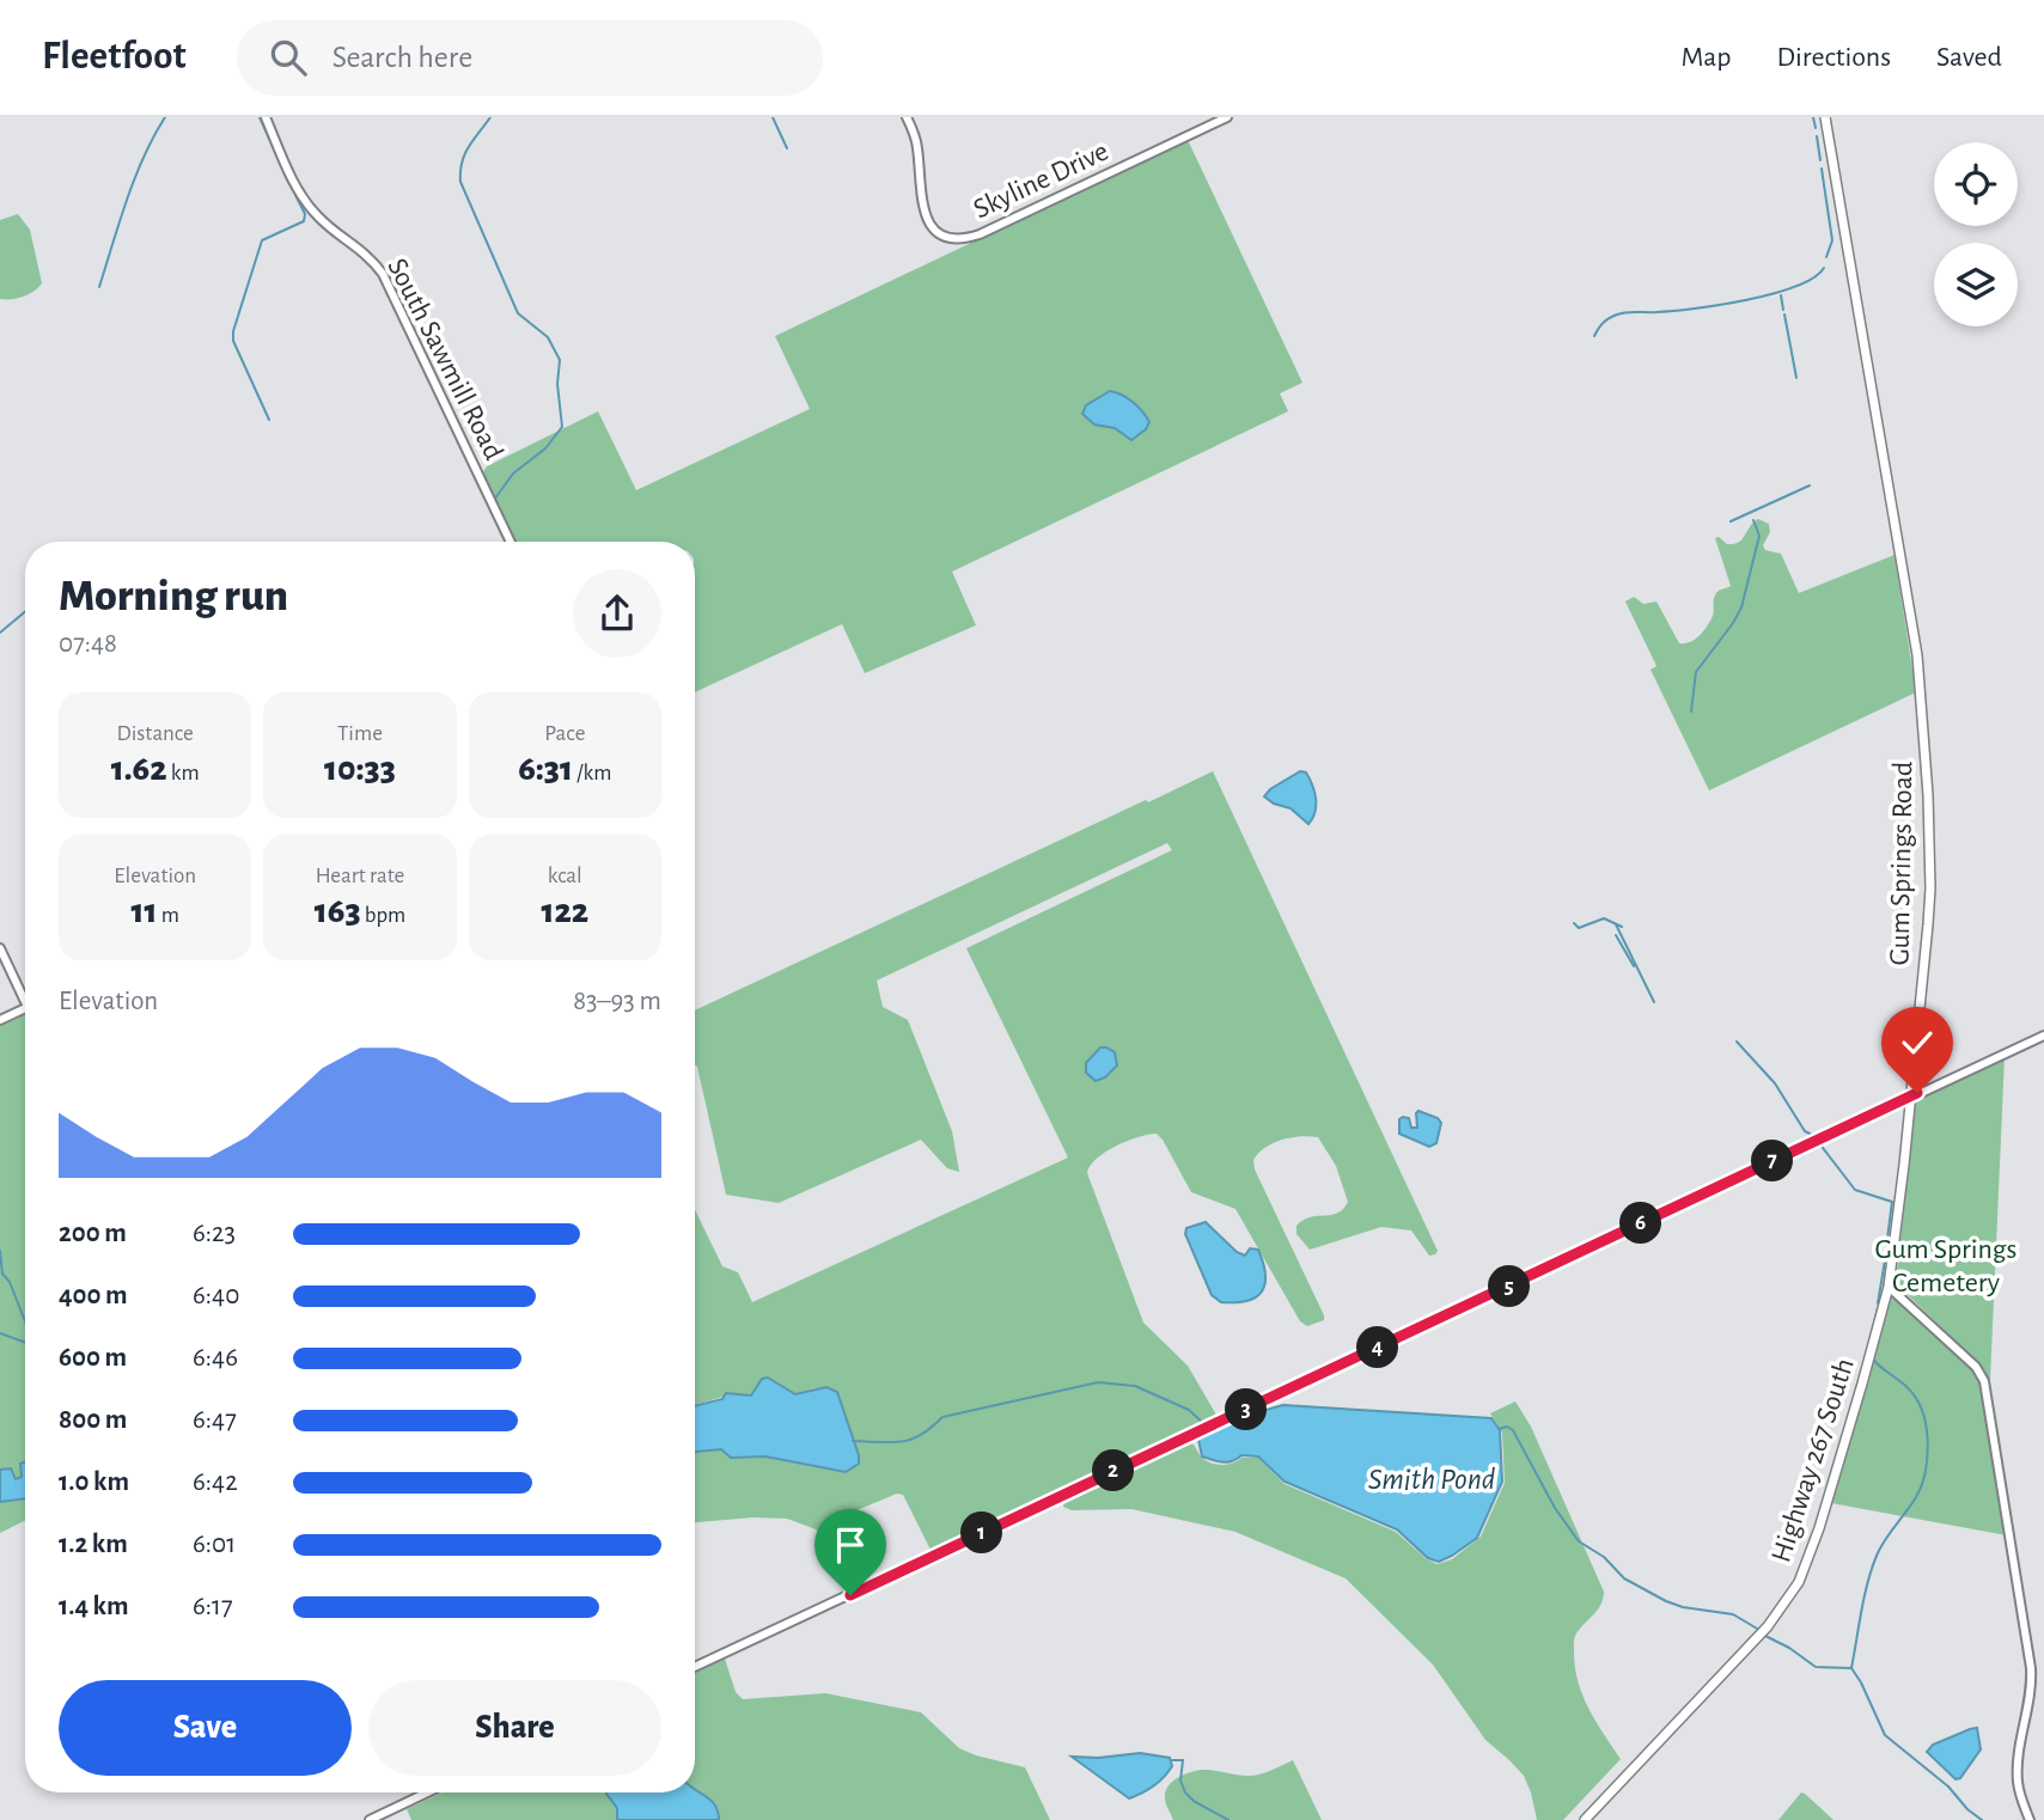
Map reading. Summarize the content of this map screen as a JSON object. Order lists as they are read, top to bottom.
{
  "streets": {
    "main road": ["Gum Springs Road", "Highway 267 South"],
    "street": ["Skyline Drive", "South Sawmill Road"]
  },
  "crossings": [
    ["Gum Springs Road", "Highway 267 South"]
  ],
  "water": ["Smith Pond"],
  "parks": ["Gum Springs Cemetery"],
  "page": {
    "header": "Fleetfoot",
    "search": "Search here",
    "nav": ["Map", "Directions", "Saved"],
    "heading": ["Morning run", "07:48"],
    "stats": [
      ["Distance", "1.62 km"],
      ["Time", "10:33"],
      ["Pace", "6:31 /km"],
      ["Elevation", "11 m"],
      ["Heart rate", "163 bpm"],
      ["kcal", "122"]
    ],
    "chart": ["Elevation", "83–93 m"],
    "pins": [
      "7",
      "6",
      "5",
      "4",
      "3",
      "2",
      "1"
    ],
    "list": [
      {
        "name": "200 m",
        "note": "6:23"
      },
      {
        "name": "400 m",
        "note": "6:40"
      },
      {
        "name": "600 m",
        "note": "6:46"
      },
      {
        "name": "800 m",
        "note": "6:47"
      },
      {
        "name": "1.0 km",
        "note": "6:42"
      },
      {
        "name": "1.2 km",
        "note": "6:01"
      },
      {
        "name": "1.4 km",
        "note": "6:17"
      }
    ],
    "buttons": ["Save", "Share"]
  }
}
